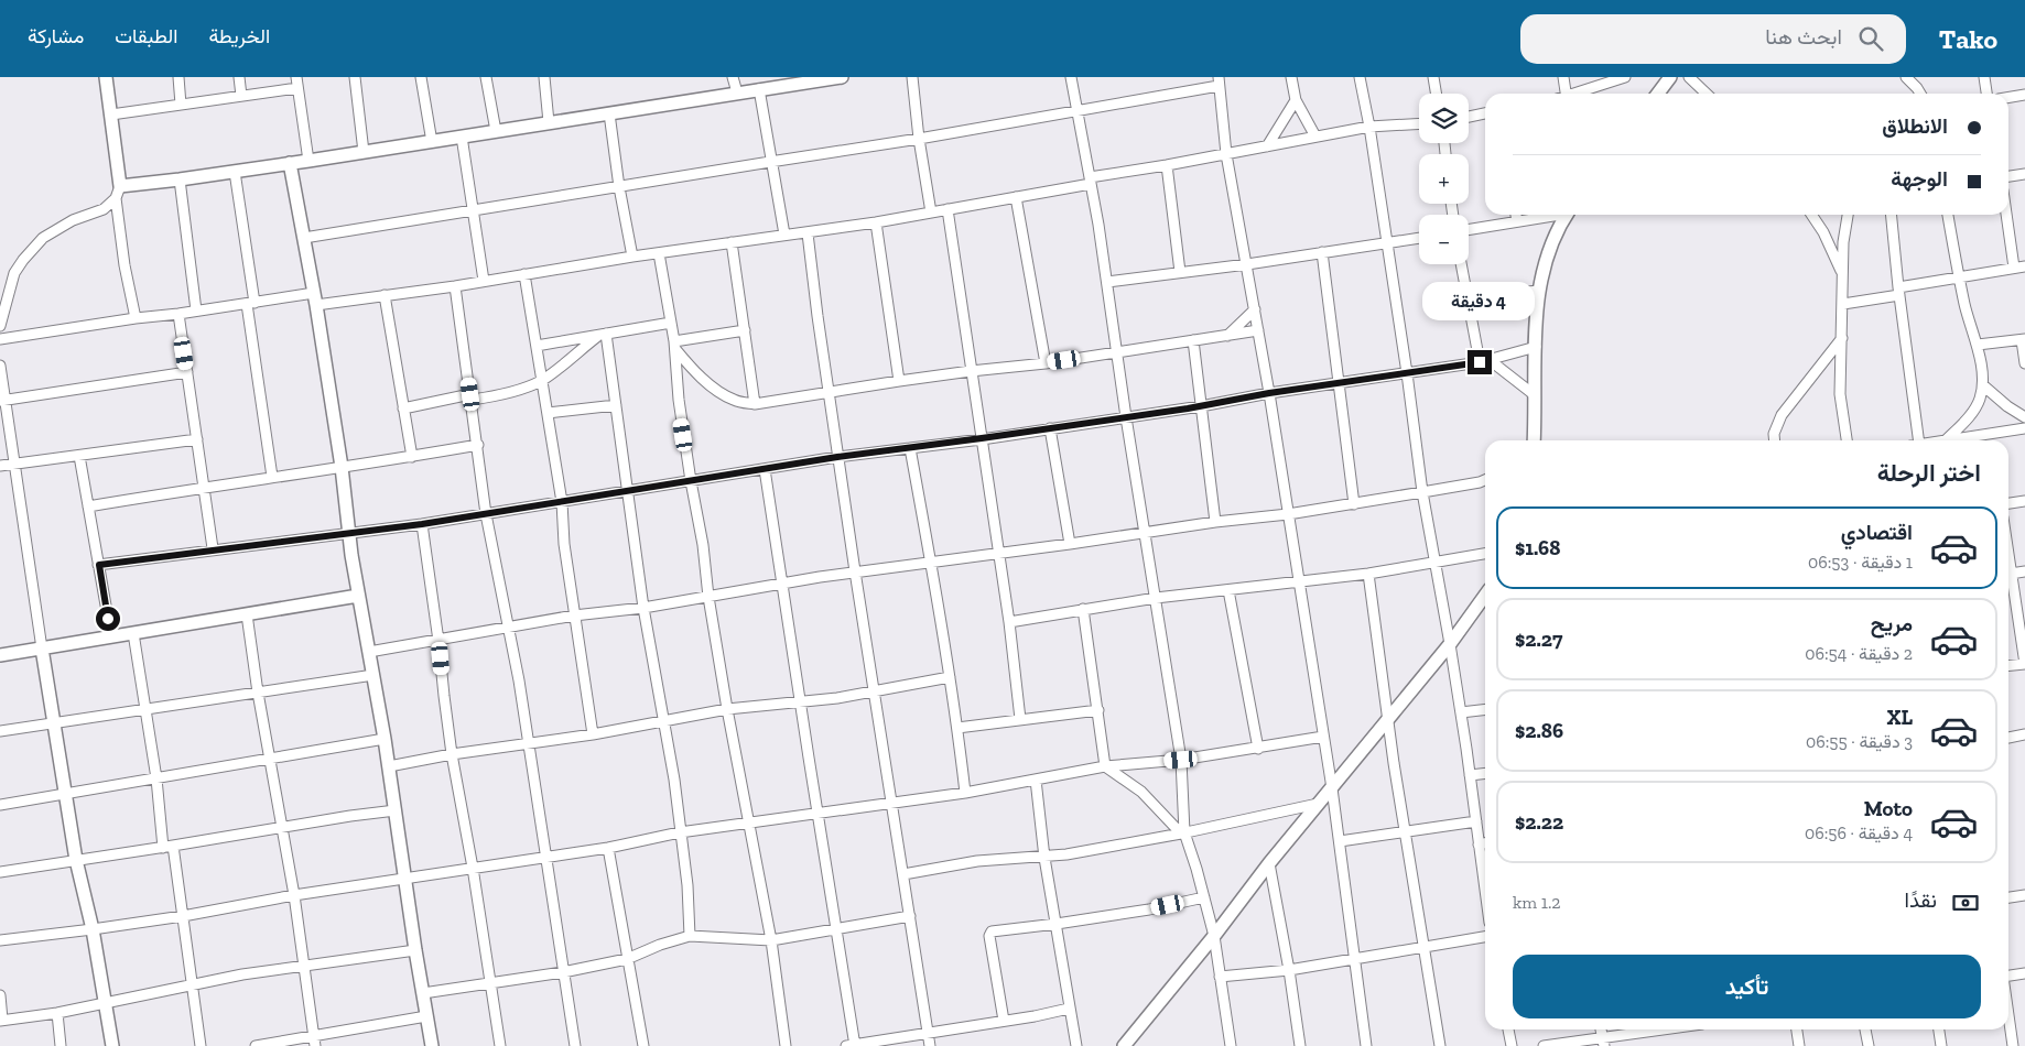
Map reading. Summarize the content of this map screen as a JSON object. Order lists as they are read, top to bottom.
{
  "page": {
    "header": "Tako",
    "search": "ابحث هنا",
    "nav": ["الخريطة", "الطبقات", "مشاركة"],
    "map_buttons": ["+", "−"],
    "banner": ["الانطلاق", "الوجهة"],
    "bubble": "4 دقيقة",
    "heading": "اختر الرحلة",
    "list": [
      {
        "name": "اقتصادي",
        "note": "1 دقيقة · 06:53",
        "value": "$1.68"
      },
      {
        "name": "مريح",
        "note": "2 دقيقة · 06:54",
        "value": "$2.27"
      },
      {
        "name": "XL",
        "note": "3 دقيقة · 06:55",
        "value": "$2.86"
      },
      {
        "name": "Moto",
        "note": "4 دقيقة · 06:56",
        "value": "$2.22"
      }
    ],
    "pay": ["نقدًا", "1.2 km"],
    "buttons": "تأكيد"
  }
}
